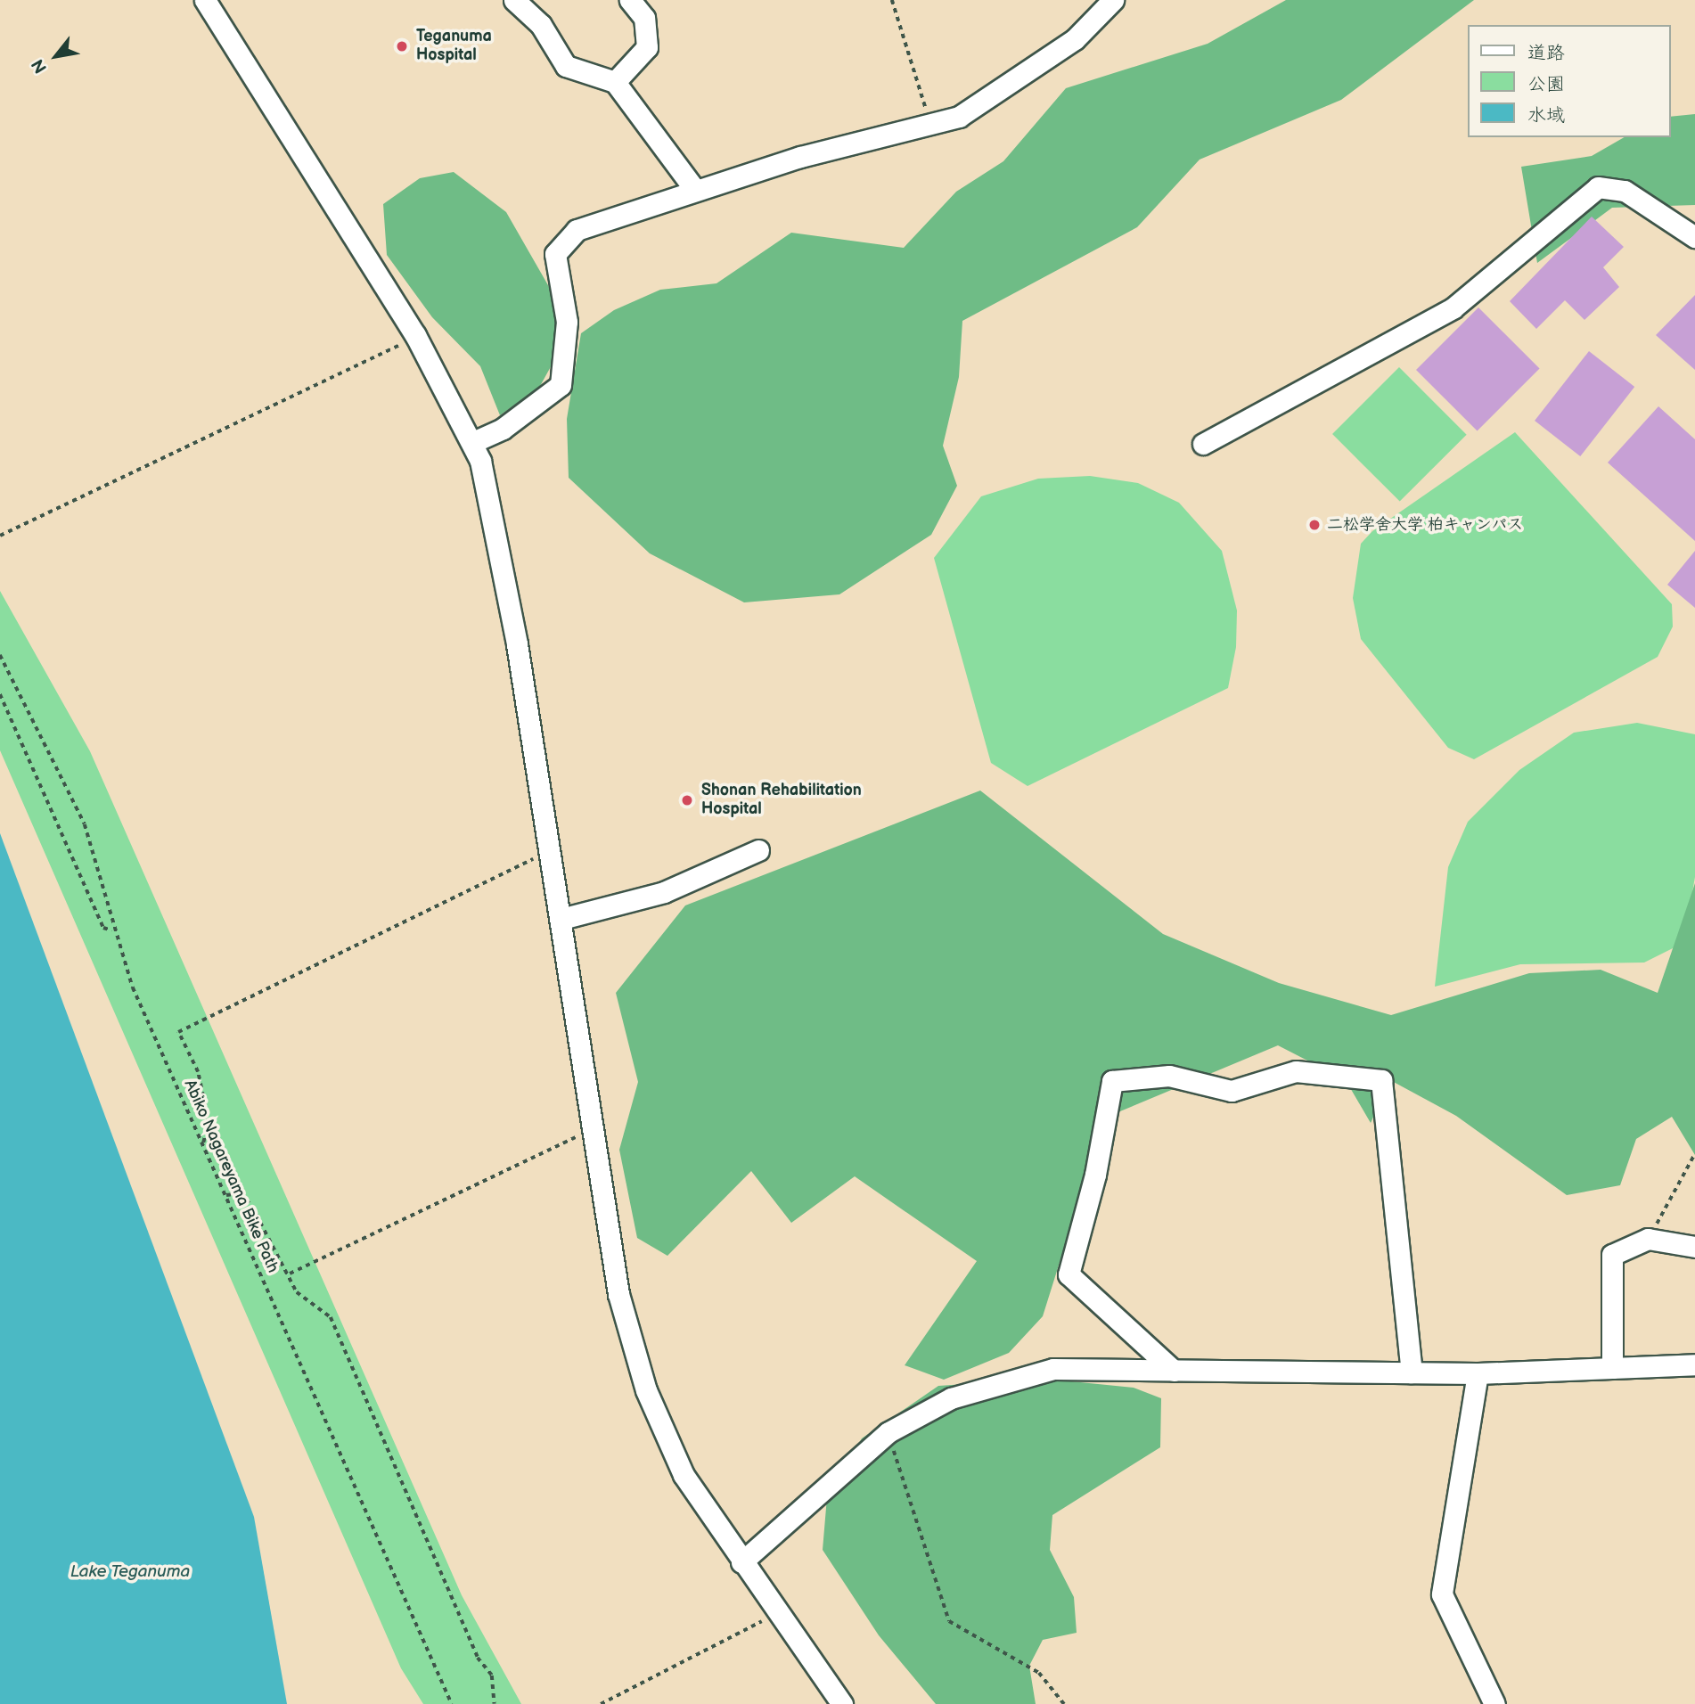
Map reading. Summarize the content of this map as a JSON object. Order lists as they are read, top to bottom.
{
  "streets": {
    "path": ["Abiko Nagareyama Bike Path"]
  },
  "water": ["Lake Teganuma"],
  "places": ["Teganuma Hospital", "二松学舍大学 柏キャンパス", "Shonan Rehabilitation Hospital"],
  "legend": ["道路", "公園", "水域"],
  "north": "bottom left"
}
